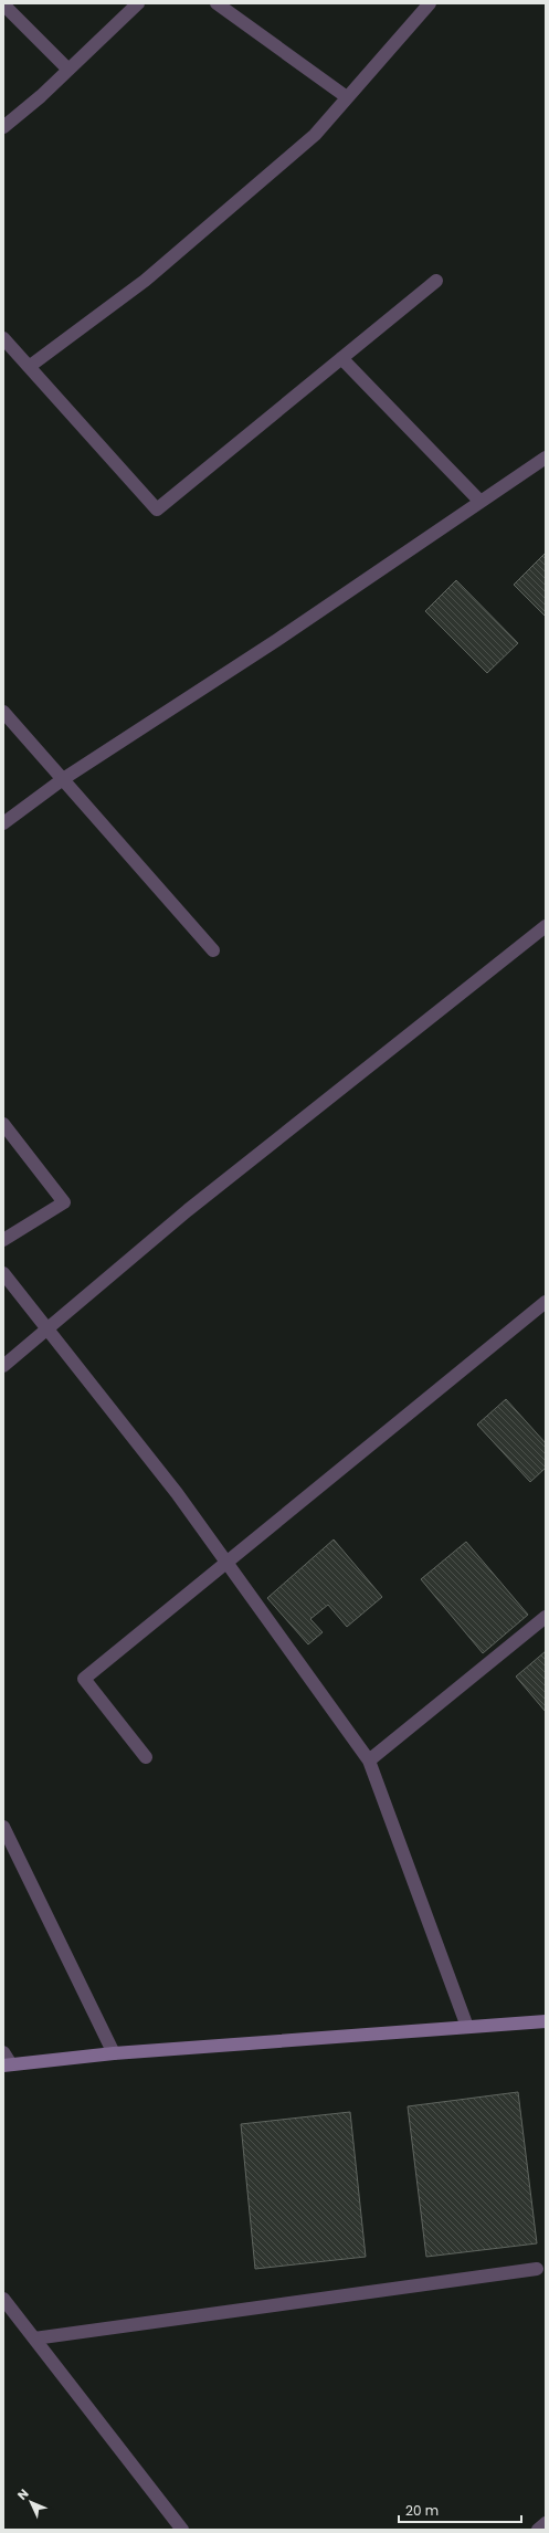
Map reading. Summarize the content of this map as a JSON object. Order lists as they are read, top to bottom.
{
  "scale_bar": "20 m",
  "north": "top left"
}
